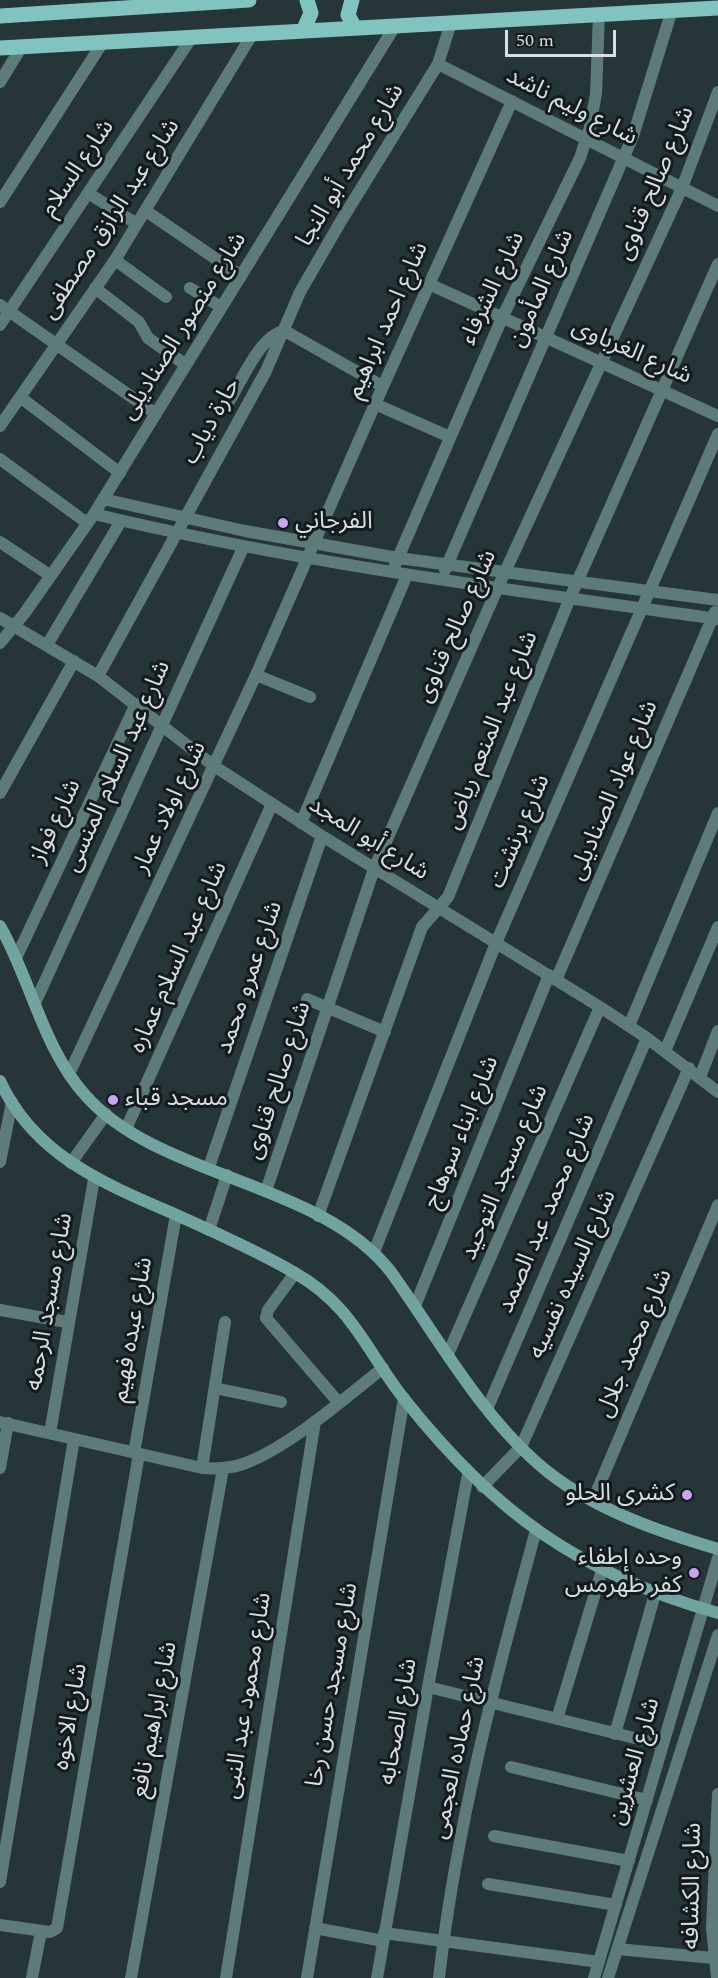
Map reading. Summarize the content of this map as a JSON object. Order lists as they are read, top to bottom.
{
  "streets": {
    "street": [
      "شارع وليم ناشد",
      "شارع محمد أبو النجا",
      "شارع السلام",
      "شارع صالح قناوى",
      "شارع عبد الرازق مصطفى",
      "شارع الشرفاء",
      "شارع المأمون",
      "شارع احمد ابراهيم",
      "شارع منصور الصناديلى",
      "شارع الغرباوى",
      "حارة دياب",
      "شارع عبد المنعم رياض",
      "شارع عبد السلام المنسى",
      "شارع عواد الصناديلى",
      "شارع اولاد عمار",
      "شارع فواز",
      "شارع برنشت",
      "شارع أبو المجد",
      "شارع عبد السلام عماره",
      "شارع عمرو محمد",
      "شارع ابناء سوهاج",
      "شارع مسجد التوحيد",
      "شارع محمد عبد الصمد",
      "شارع السيده نفسيه",
      "شارع مسجد الرحمه",
      "شارع عبده فهيم",
      "شارع محمد جلال",
      "شارع مسجد حسن رخا",
      "شارع محمود عبد النبى",
      "شارع الاخوه",
      "شارع ابراهيم نافع",
      "شارع الصحابه",
      "شارع حماده العجمى",
      "شارع العشرين",
      "شارع الكشافه"
    ]
  },
  "crossings": [
    ["شارع وليم ناشد", "شارع محمد أبو النجا"],
    ["شارع وليم ناشد", "شارع صالح قناوى"],
    ["شارع وليم ناشد", "شارع الشرفاء"],
    ["شارع وليم ناشد", "شارع المأمون"],
    ["شارع وليم ناشد", "شارع احمد ابراهيم"],
    ["شارع محمد أبو النجا", "حارة دياب"],
    ["شارع صالح قناوى", "شارع الغرباوى"],
    ["شارع صالح قناوى", "شارع أبو المجد"],
    ["شارع الشرفاء", "شارع الغرباوى"],
    ["شارع المأمون", "شارع الغرباوى"],
    ["شارع احمد ابراهيم", "شارع الغرباوى"],
    ["شارع احمد ابراهيم", "شارع اولاد عمار"],
    ["شارع منصور الصناديلى", "شارع أبو المجد"],
    ["شارع الغرباوى", "شارع عبد المنعم رياض"],
    ["حارة دياب", "شارع أبو المجد"],
    ["شارع عبد المنعم رياض", "شارع أبو المجد"],
    ["شارع عبد السلام المنسى", "شارع أبو المجد"],
    ["شارع عواد الصناديلى", "شارع أبو المجد"],
    ["شارع عواد الصناديلى", "شارع ابناء سوهاج"],
    ["شارع اولاد عمار", "شارع أبو المجد"],
    ["شارع فواز", "شارع أبو المجد"],
    ["شارع برنشت", "شارع أبو المجد"],
    ["شارع أبو المجد", "شارع عبد السلام عماره"],
    ["شارع أبو المجد", "شارع عمرو محمد"],
    ["شارع أبو المجد", "شارع ابناء سوهاج"],
    ["شارع أبو المجد", "شارع مسجد التوحيد"],
    ["شارع أبو المجد", "شارع محمد عبد الصمد"],
    ["شارع أبو المجد", "شارع السيده نفسيه"],
    ["شارع عبده فهيم", "شارع الاخوه"]
  ],
  "places": [
    "الفرجاني",
    "مسجد قباء",
    "كشرى الحلو",
    "وحده إطفاء كفر طهرمس"
  ],
  "scale_bar": "50 m"
}
